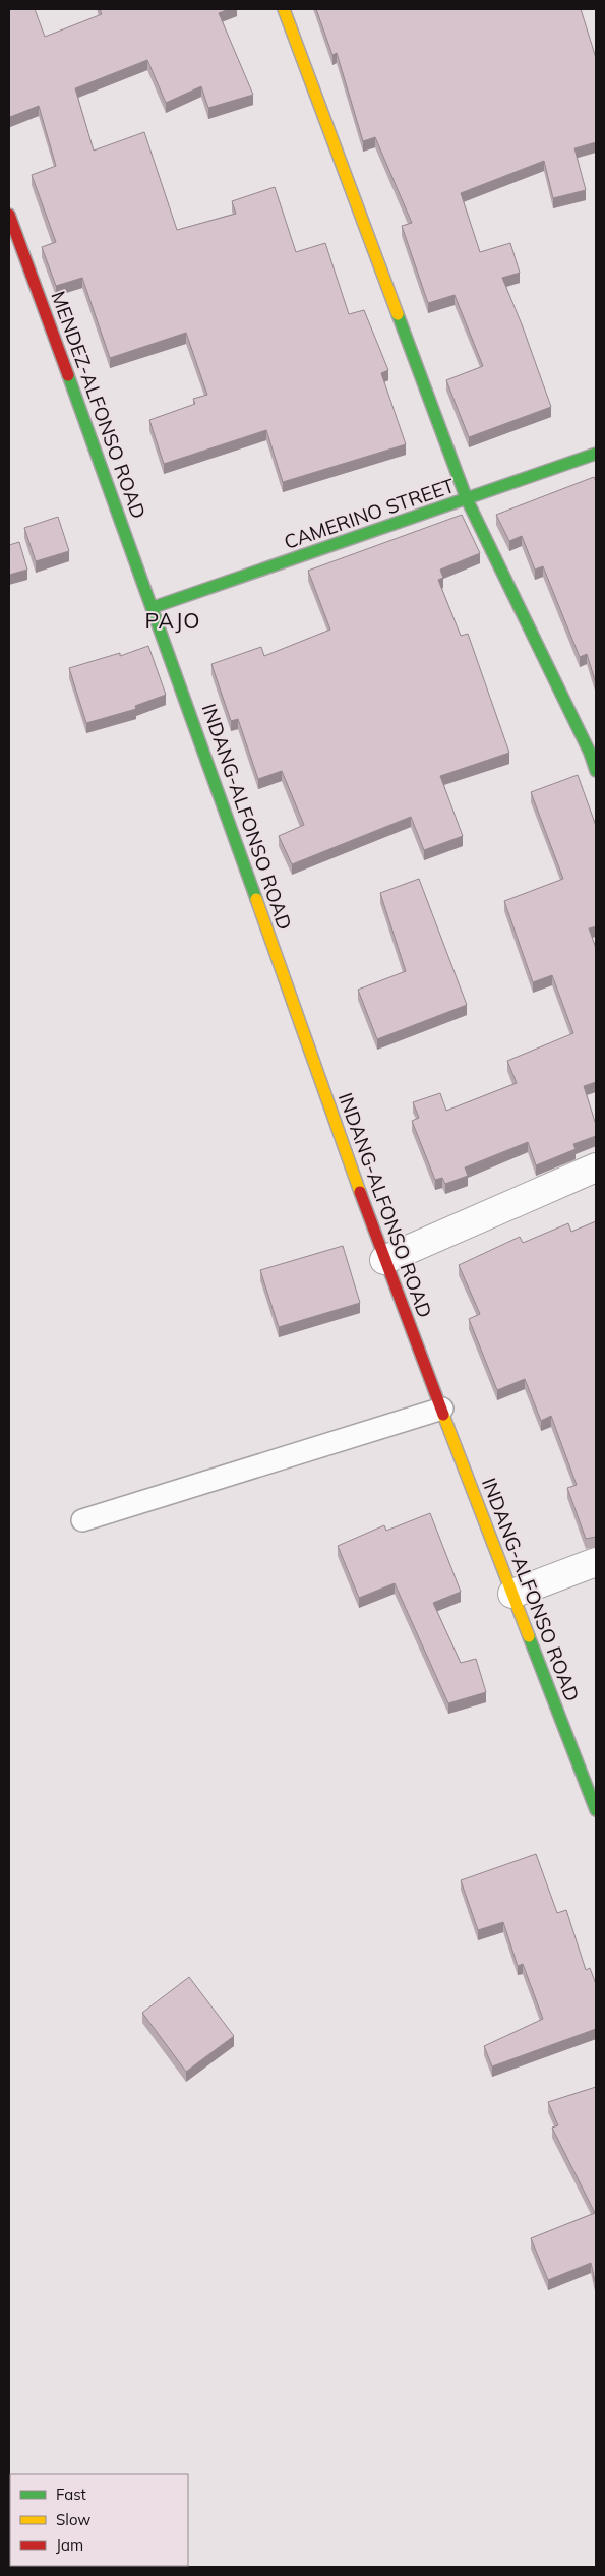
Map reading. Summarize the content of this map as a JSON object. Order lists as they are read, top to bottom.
{
  "streets": {
    "main road": ["MENDEZ-ALFONSO ROAD", "CAMERINO STREET", "INDANG-ALFONSO ROAD"]
  },
  "crossings": [
    ["MENDEZ-ALFONSO ROAD", "CAMERINO STREET"],
    ["MENDEZ-ALFONSO ROAD", "INDANG-ALFONSO ROAD"],
    ["CAMERINO STREET", "INDANG-ALFONSO ROAD"]
  ],
  "districts": ["PAJO"],
  "legend": ["Fast", "Slow", "Jam"]
}
